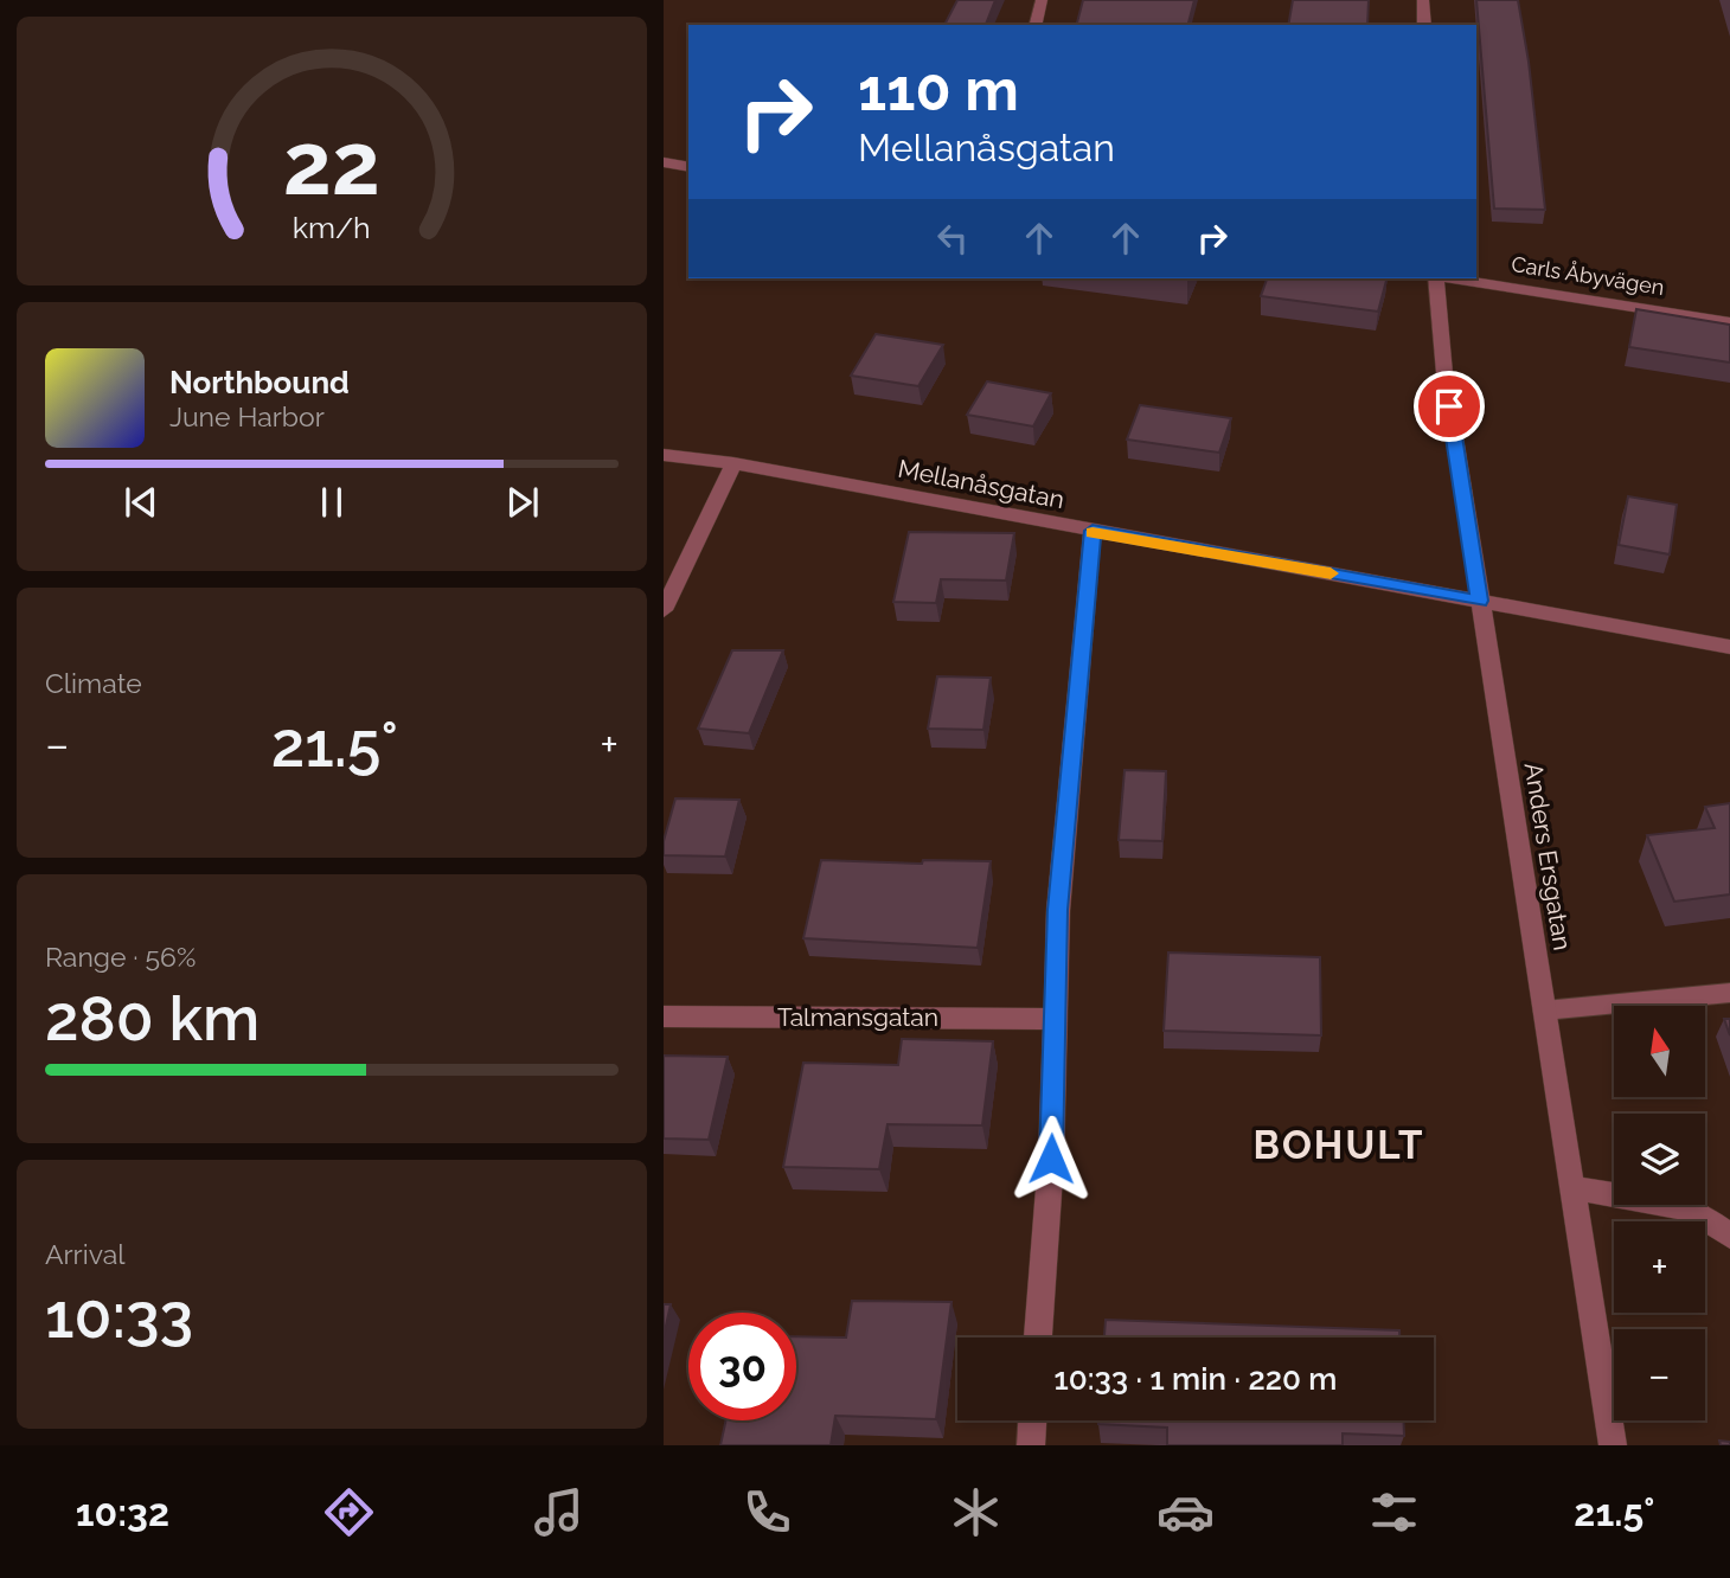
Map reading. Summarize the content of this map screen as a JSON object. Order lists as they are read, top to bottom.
{
  "streets": {
    "street": [
      "Carls Åbyvägen",
      "Mellanåsgatan",
      "Anders Ersgatan",
      "Talmansgatan"
    ]
  },
  "crossings": [
    ["Mellanåsgatan", "Anders Ersgatan"]
  ],
  "districts": ["BOHULT"],
  "north": "top",
  "page": {
    "turn": ["110 m", "Mellanåsgatan"],
    "song": ["Northbound", "June Harbor"],
    "tile": [
      "Climate",
      ["Range · 56%", "280 km"],
      ["Arrival", "10:33"]
    ],
    "heat": ["−", "21.5°", "+"],
    "map_buttons": ["+", "−"],
    "limit": "30",
    "trip": "10:33 · 1 min · 220 m",
    "tabs": ["10:32", "21.5°"],
    "gauge": ["22", "km/h"]
  }
}
